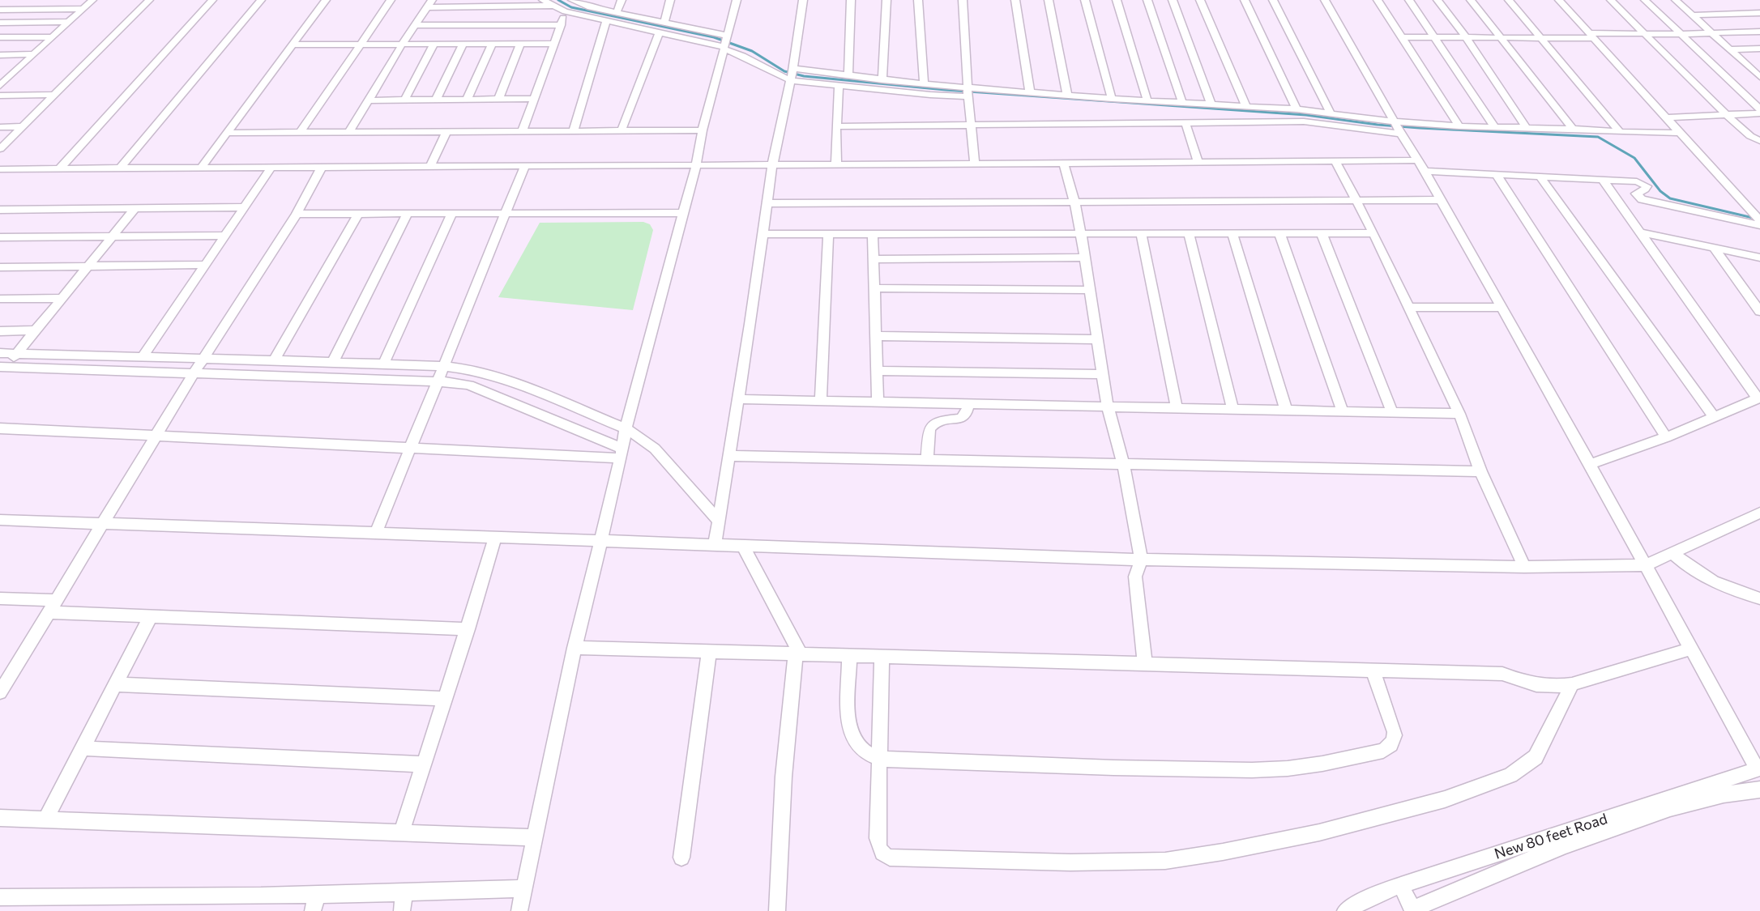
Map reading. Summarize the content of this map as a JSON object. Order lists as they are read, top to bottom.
{
  "streets": {
    "street": ["New 80 feet Road"]
  }
}
